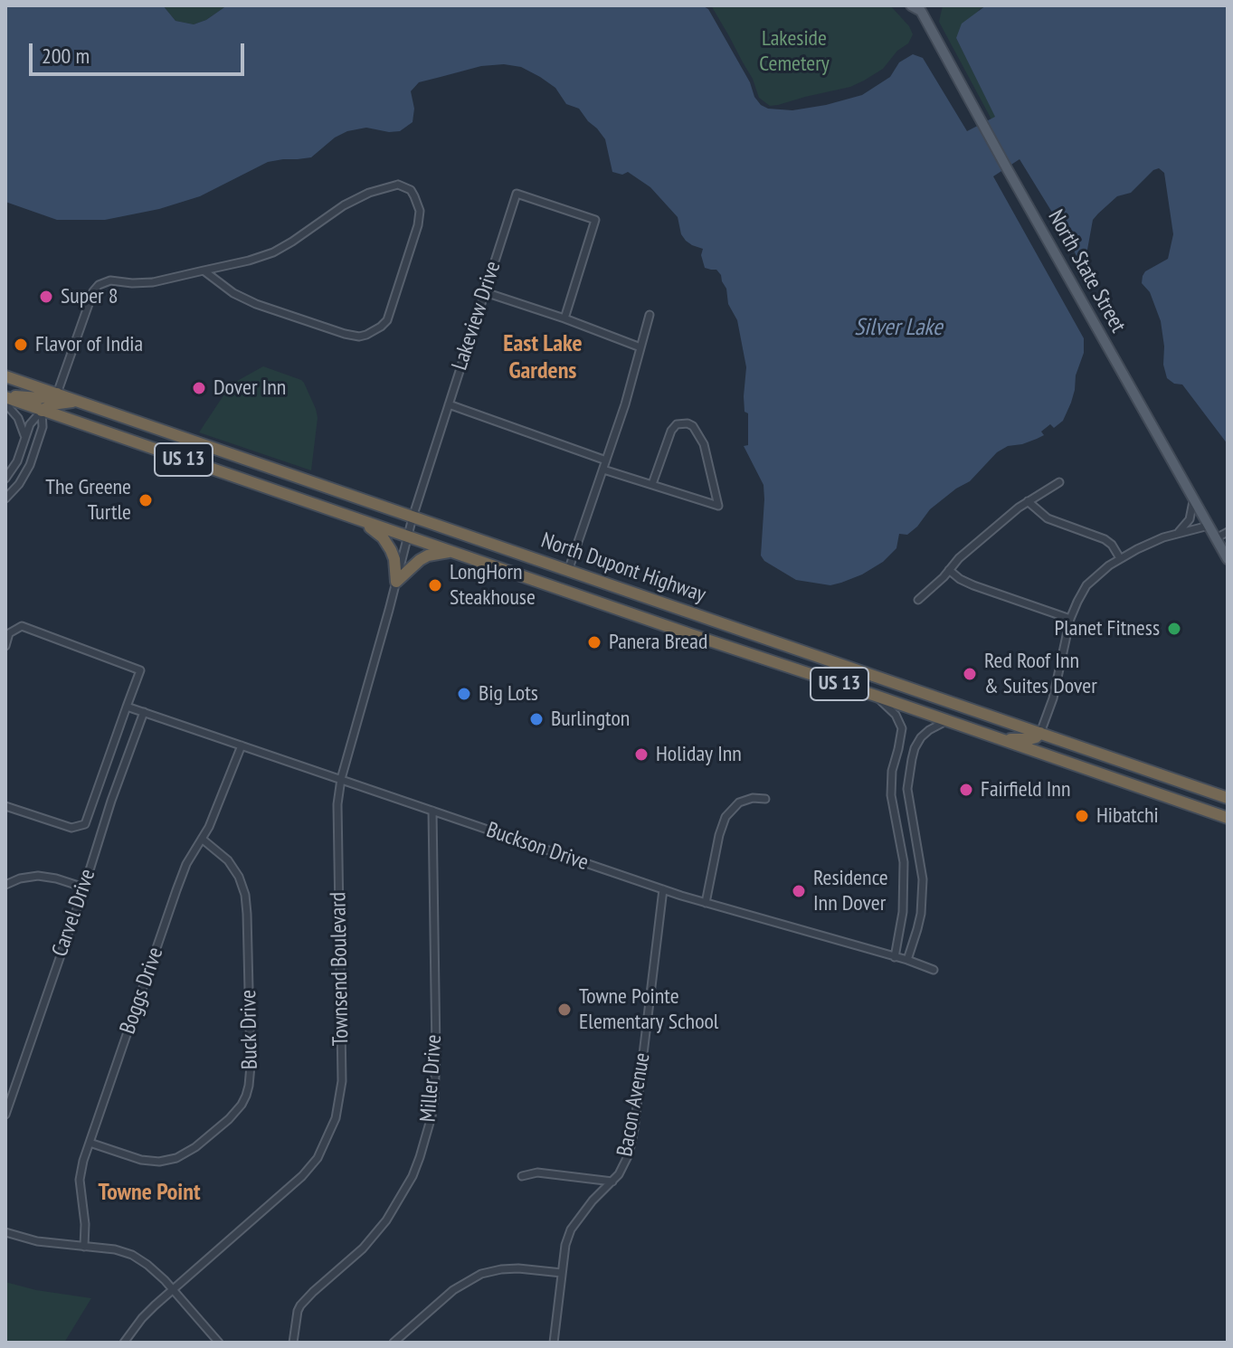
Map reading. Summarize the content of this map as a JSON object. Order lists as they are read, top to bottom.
{
  "streets": {
    "highway": ["US 13", "North Dupont Highway"],
    "main road": ["North State Street"],
    "street": [
      "Lakeview Drive",
      "Buckson Drive",
      "Carvel Drive",
      "Townsend Boulevard",
      "Boggs Drive",
      "Buck Drive",
      "Miller Drive",
      "Bacon Avenue"
    ]
  },
  "crossings": [
    ["Lakeview Drive", "North Dupont Highway"],
    ["Lakeview Drive", "Townsend Boulevard"],
    ["North Dupont Highway", "Townsend Boulevard"],
    ["Buckson Drive", "Carvel Drive"],
    ["Buckson Drive", "Townsend Boulevard"],
    ["Buckson Drive", "Boggs Drive"],
    ["Buckson Drive", "Miller Drive"],
    ["Buckson Drive", "Bacon Avenue"],
    ["Boggs Drive", "Buck Drive"]
  ],
  "districts": ["East Lake Gardens", "Towne Point"],
  "water": ["Silver Lake"],
  "parks": ["Lakeside Cemetery"],
  "places": [
    "Super 8",
    "Flavor of India",
    "Dover Inn",
    "The Greene Turtle",
    "LongHorn Steakhouse",
    "Planet Fitness",
    "Panera Bread",
    "Red Roof Inn & Suites Dover",
    "Big Lots",
    "Burlington",
    "Holiday Inn",
    "Fairfield Inn",
    "Hibatchi",
    "Residence Inn Dover",
    "Towne Pointe Elementary School"
  ],
  "scale_bar": "200 m"
}
